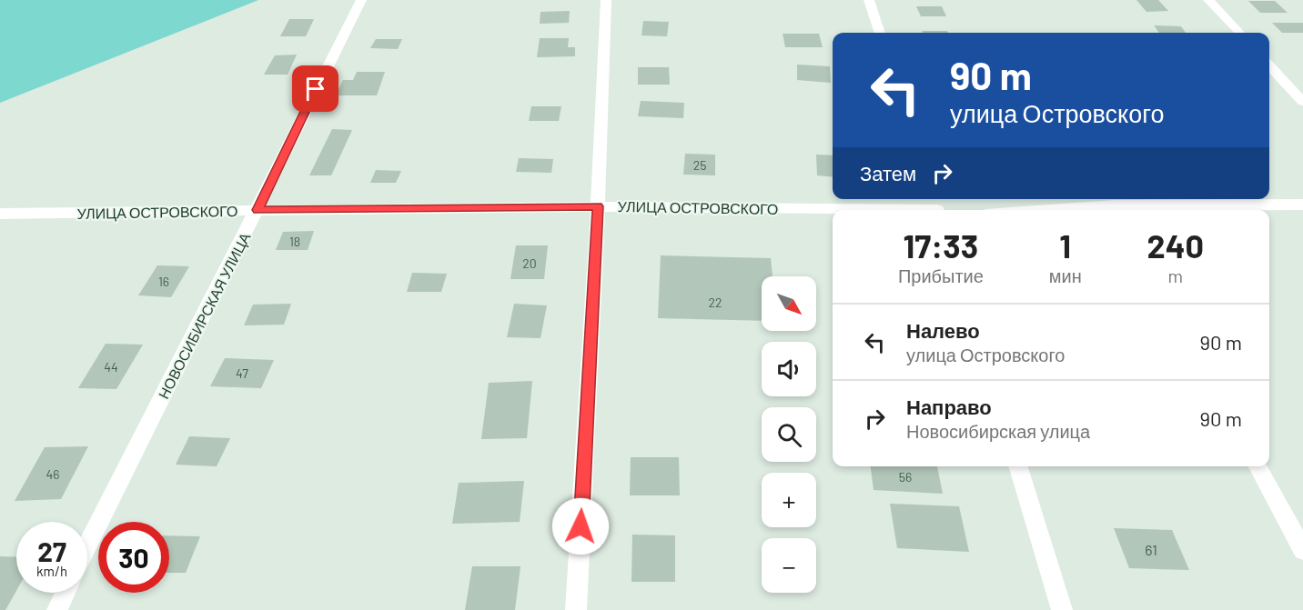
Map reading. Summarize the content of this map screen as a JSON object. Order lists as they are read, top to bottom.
{
  "streets": {
    "street": ["УЛИЦА ОСТРОВСКОГО", "НОВОСИБИРСКАЯ УЛИЦА"]
  },
  "crossings": [
    ["УЛИЦА ОСТРОВСКОГО", "НОВОСИБИРСКАЯ УЛИЦА"]
  ],
  "house_numbers": [
    "25",
    "18",
    "20",
    "16",
    "22",
    "44",
    "47",
    "46",
    "56",
    "61"
  ],
  "north": "bottom right",
  "page": {
    "turn": ["90 m", "улица Островского"],
    "then": "Затем",
    "eta": [
      "17:33",
      "Прибытие",
      "1",
      "мин",
      "240",
      "m"
    ],
    "map_buttons": ["+", "−"],
    "list": [
      {
        "name": "Налево",
        "note": "улица Островского",
        "value": "90 m"
      },
      {
        "name": "Направо",
        "note": "Новосибирская улица",
        "value": "90 m"
      }
    ],
    "speed": "27 km/h",
    "limit": "30"
  }
}
